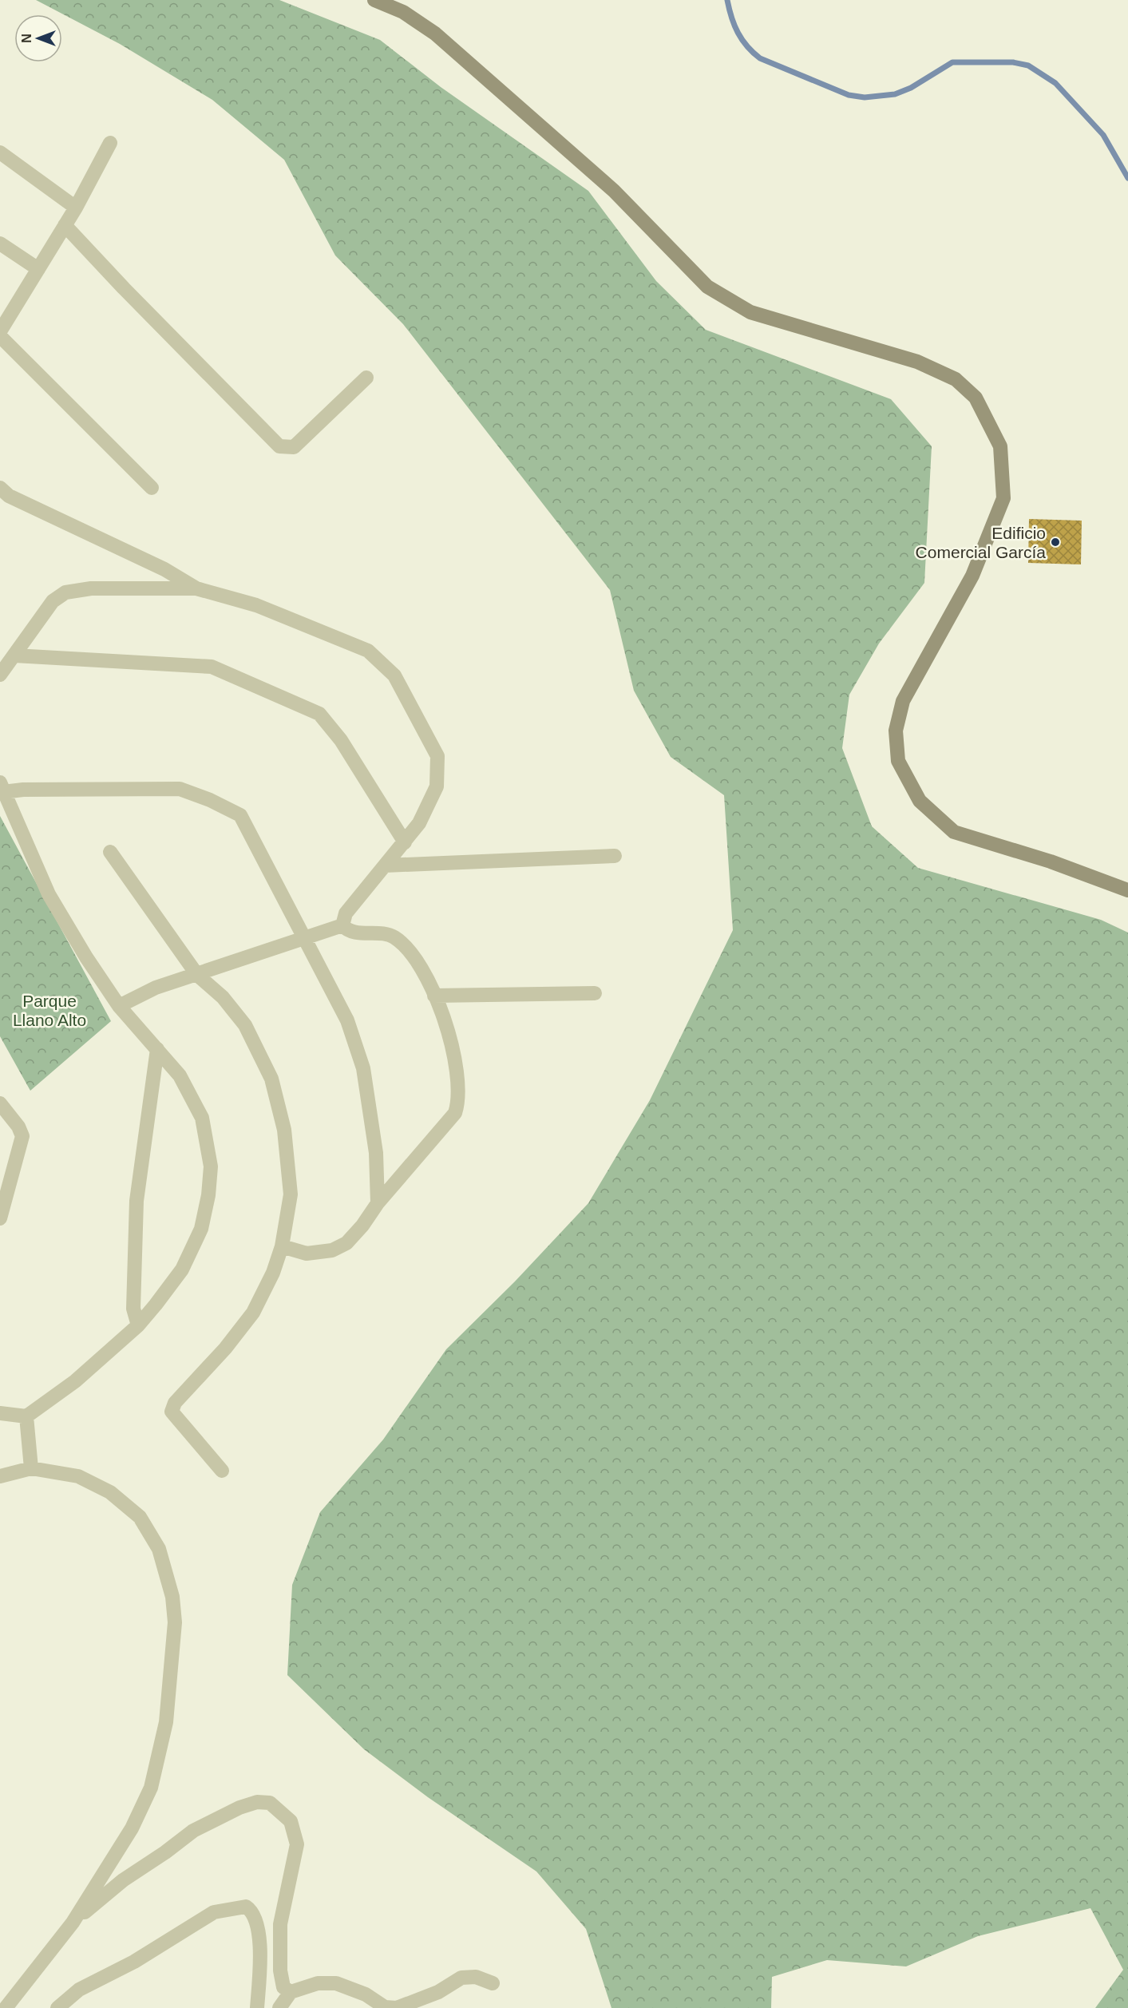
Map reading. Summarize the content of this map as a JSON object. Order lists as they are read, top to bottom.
{
  "parks": ["Parque Llano Alto"],
  "places": ["Edificio Comercial García"],
  "north": "left"
}
